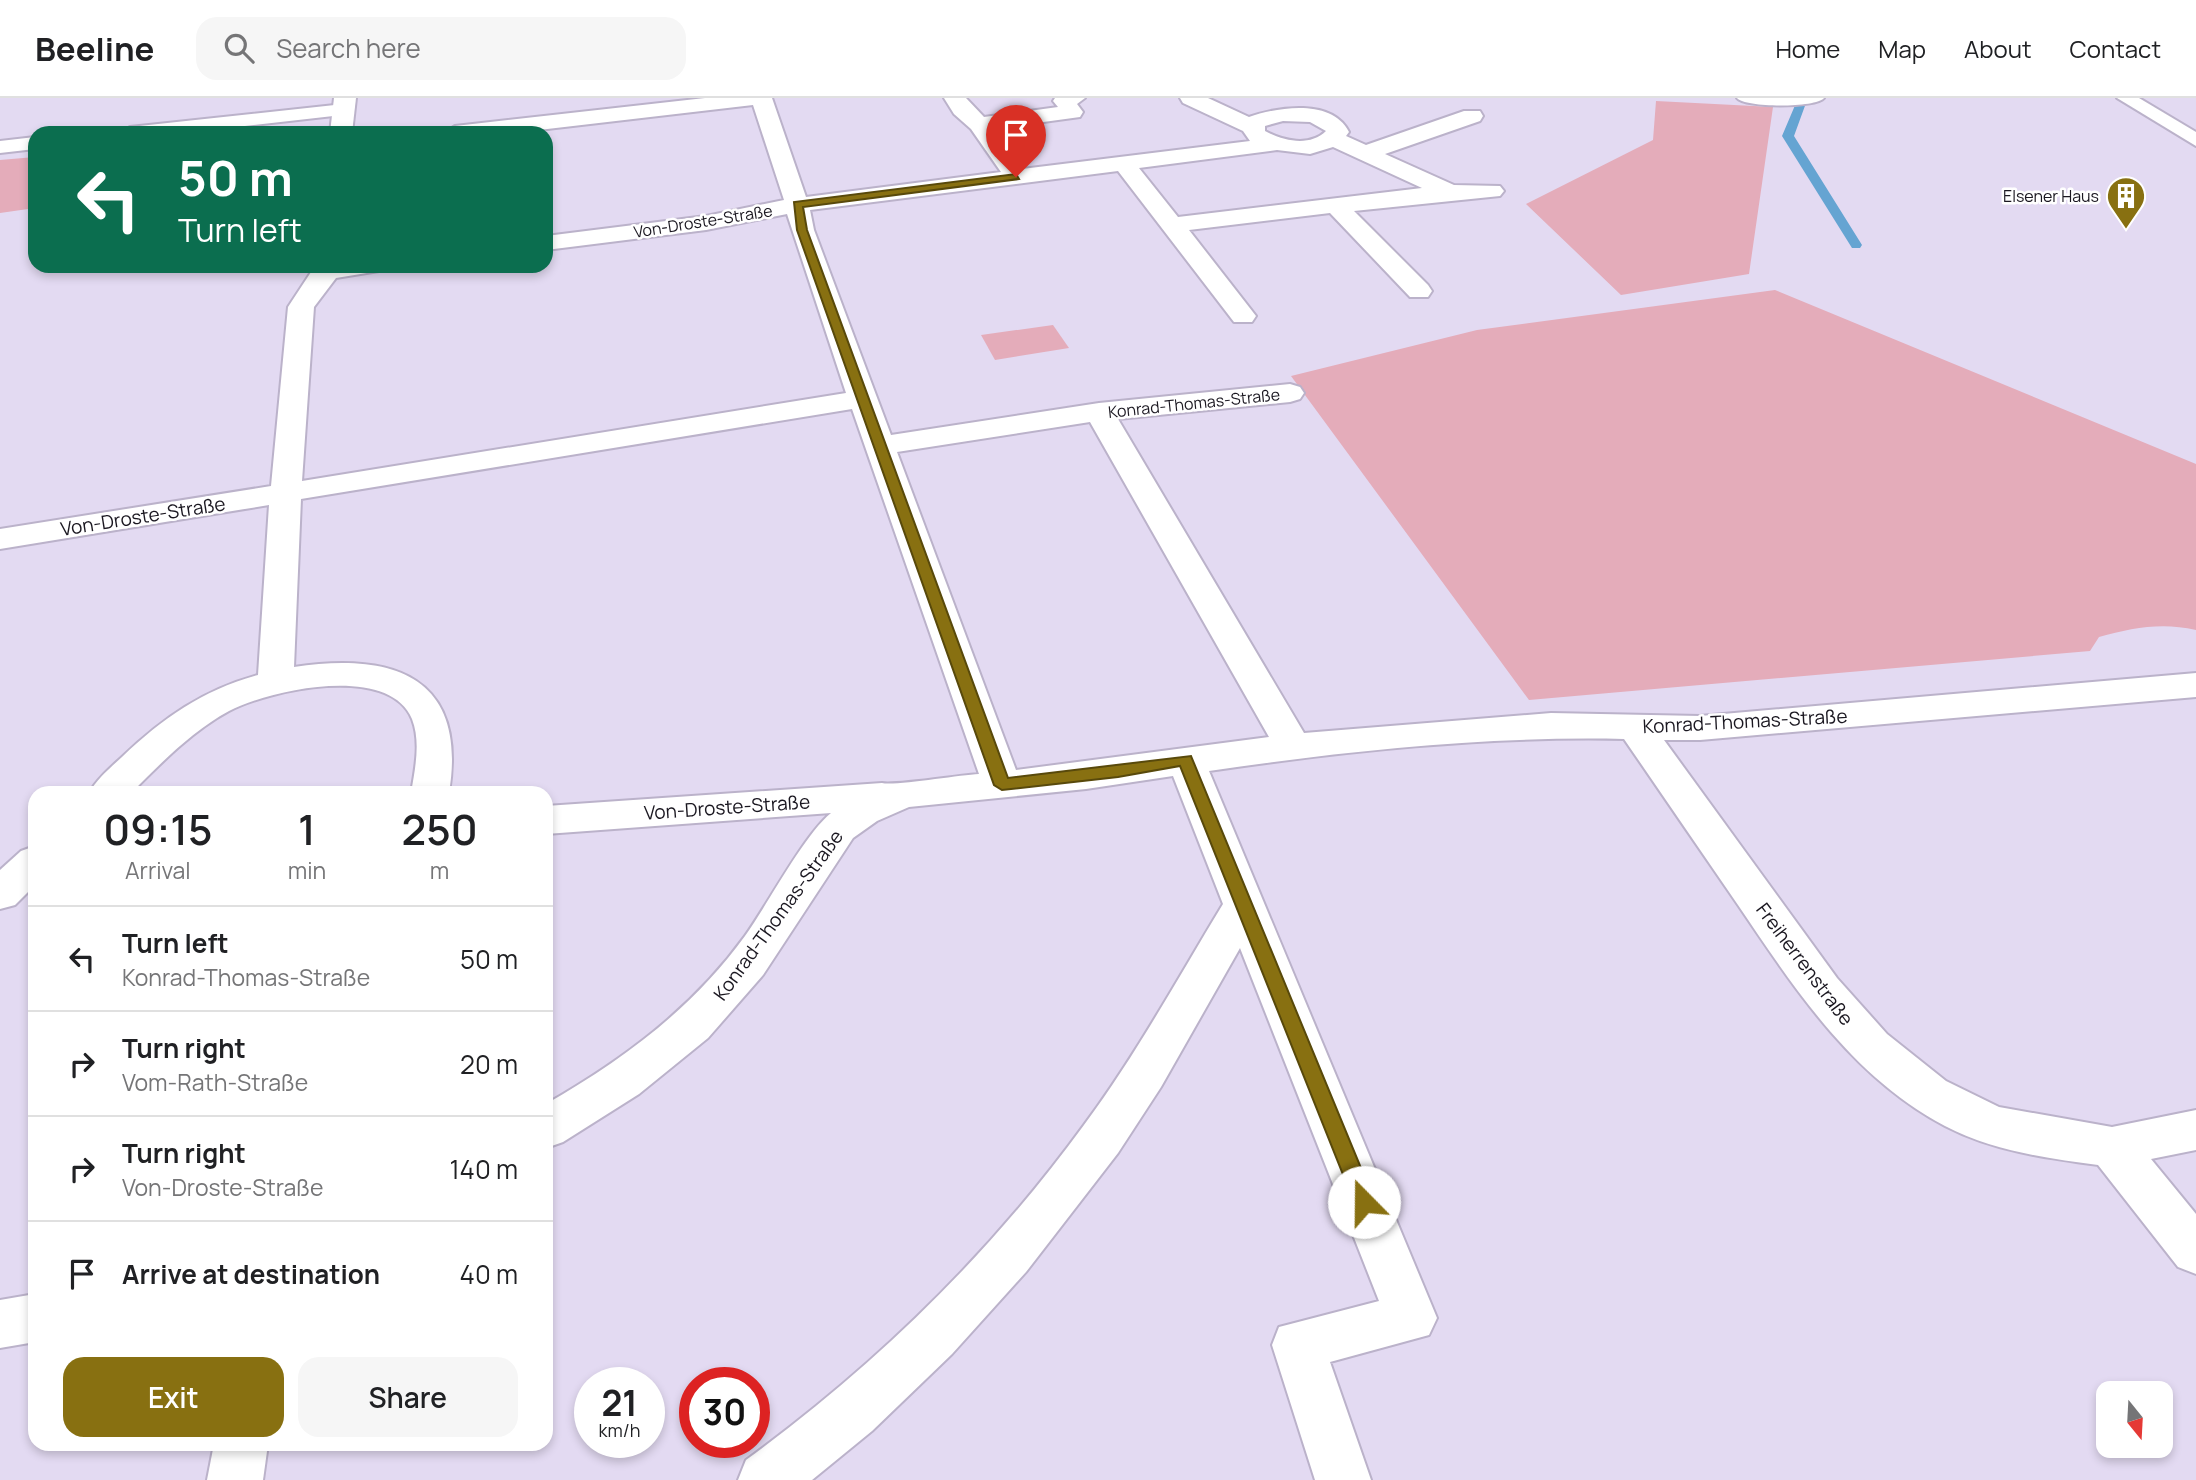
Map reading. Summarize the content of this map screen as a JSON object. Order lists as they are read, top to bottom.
{
  "streets": {
    "street": ["Von-Droste-Straße", "Konrad-Thomas-Straße", "Freiherrenstraße"]
  },
  "crossings": [
    ["Von-Droste-Straße", "Konrad-Thomas-Straße"],
    ["Konrad-Thomas-Straße", "Freiherrenstraße"]
  ],
  "places": {
    "building": ["Elsener Haus"]
  },
  "north": "bottom",
  "page": {
    "header": "Beeline",
    "search": "Search here",
    "nav": [
      "Home",
      "Map",
      "About",
      "Contact"
    ],
    "turn": ["50 m", "Turn left"],
    "eta": [
      "09:15",
      "Arrival",
      "1",
      "min",
      "250",
      "m"
    ],
    "list": [
      {
        "name": "Turn left",
        "note": "Konrad-Thomas-Straße",
        "value": "50 m"
      },
      {
        "name": "Turn right",
        "note": "Vom-Rath-Straße",
        "value": "20 m"
      },
      {
        "name": "Turn right",
        "note": "Von-Droste-Straße",
        "value": "140 m"
      },
      {
        "name": "Arrive at destination",
        "value": "40 m"
      }
    ],
    "buttons": ["Exit", "Share"],
    "speed": "21 km/h",
    "limit": "30"
  }
}
